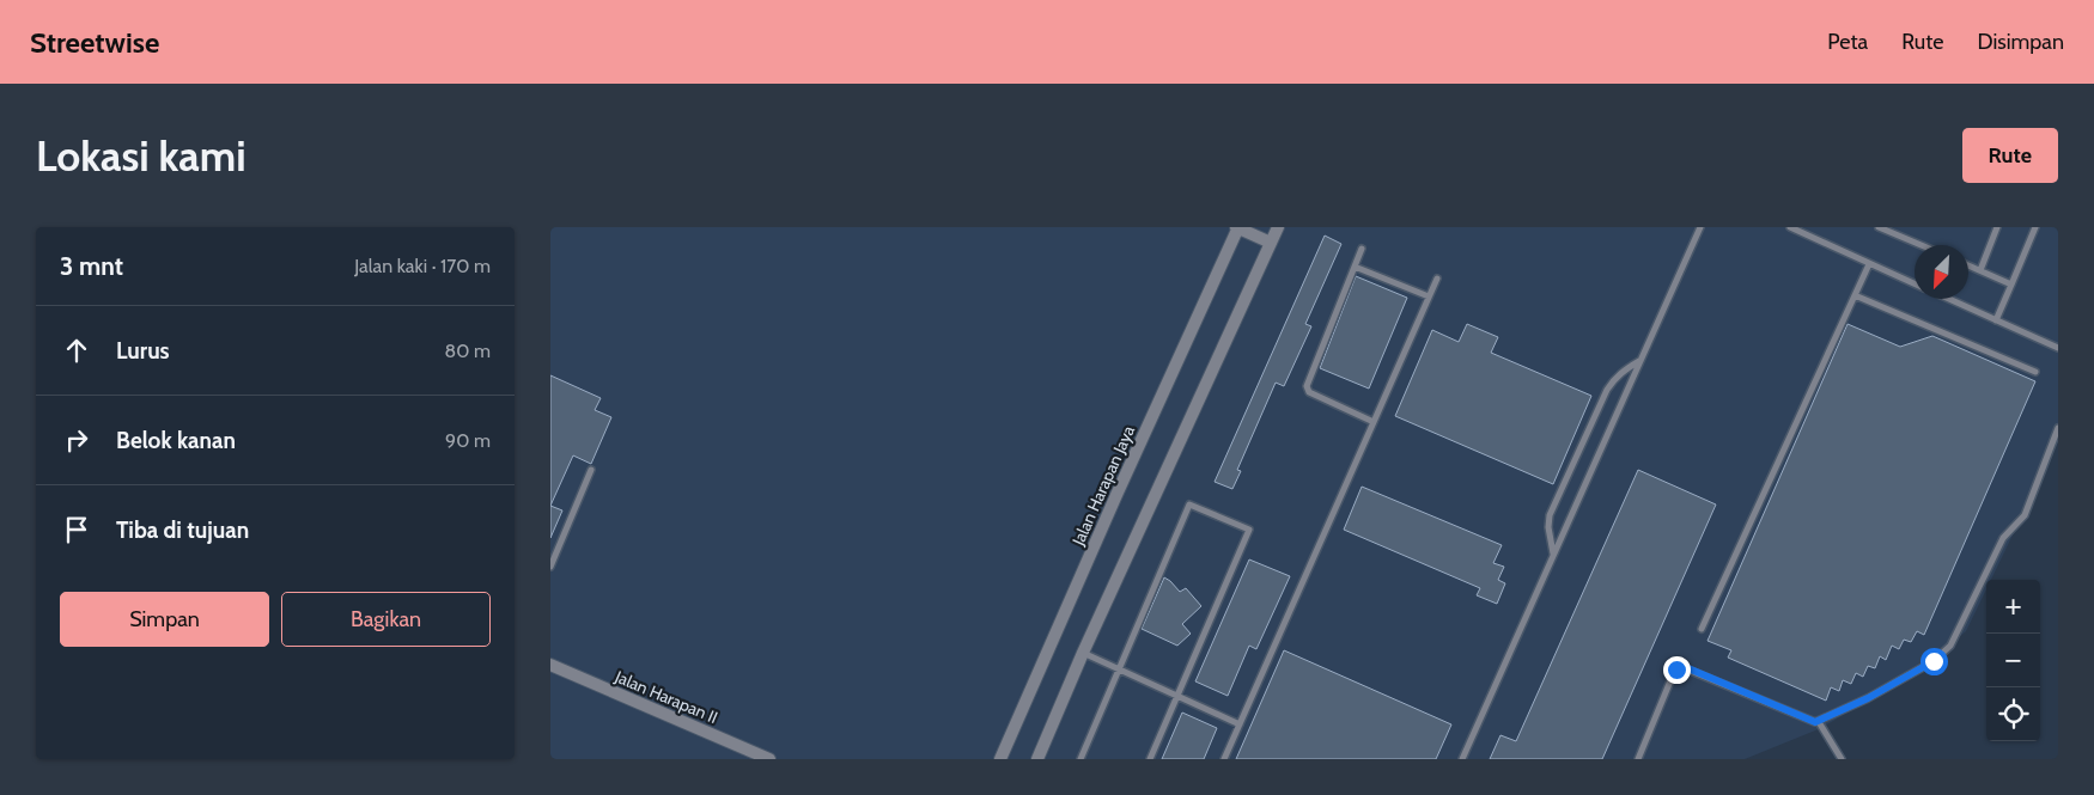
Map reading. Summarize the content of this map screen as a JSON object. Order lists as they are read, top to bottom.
{
  "streets": {
    "street": ["Jalan Harapan Jaya", "Jalan Harapan II"]
  },
  "north": "bottom left",
  "page": {
    "header": "Streetwise",
    "nav": ["Peta", "Rute", "Disimpan"],
    "buttons": [
      "Rute",
      ["Simpan", "Bagikan"]
    ],
    "title": "Lokasi kami",
    "heading": ["3 mnt", "Jalan kaki · 170 m"],
    "list": [
      ["Lurus", "80 m"],
      ["Belok kanan", "90 m"],
      "Tiba di tujuan"
    ],
    "map_buttons": ["+", "−"]
  }
}
